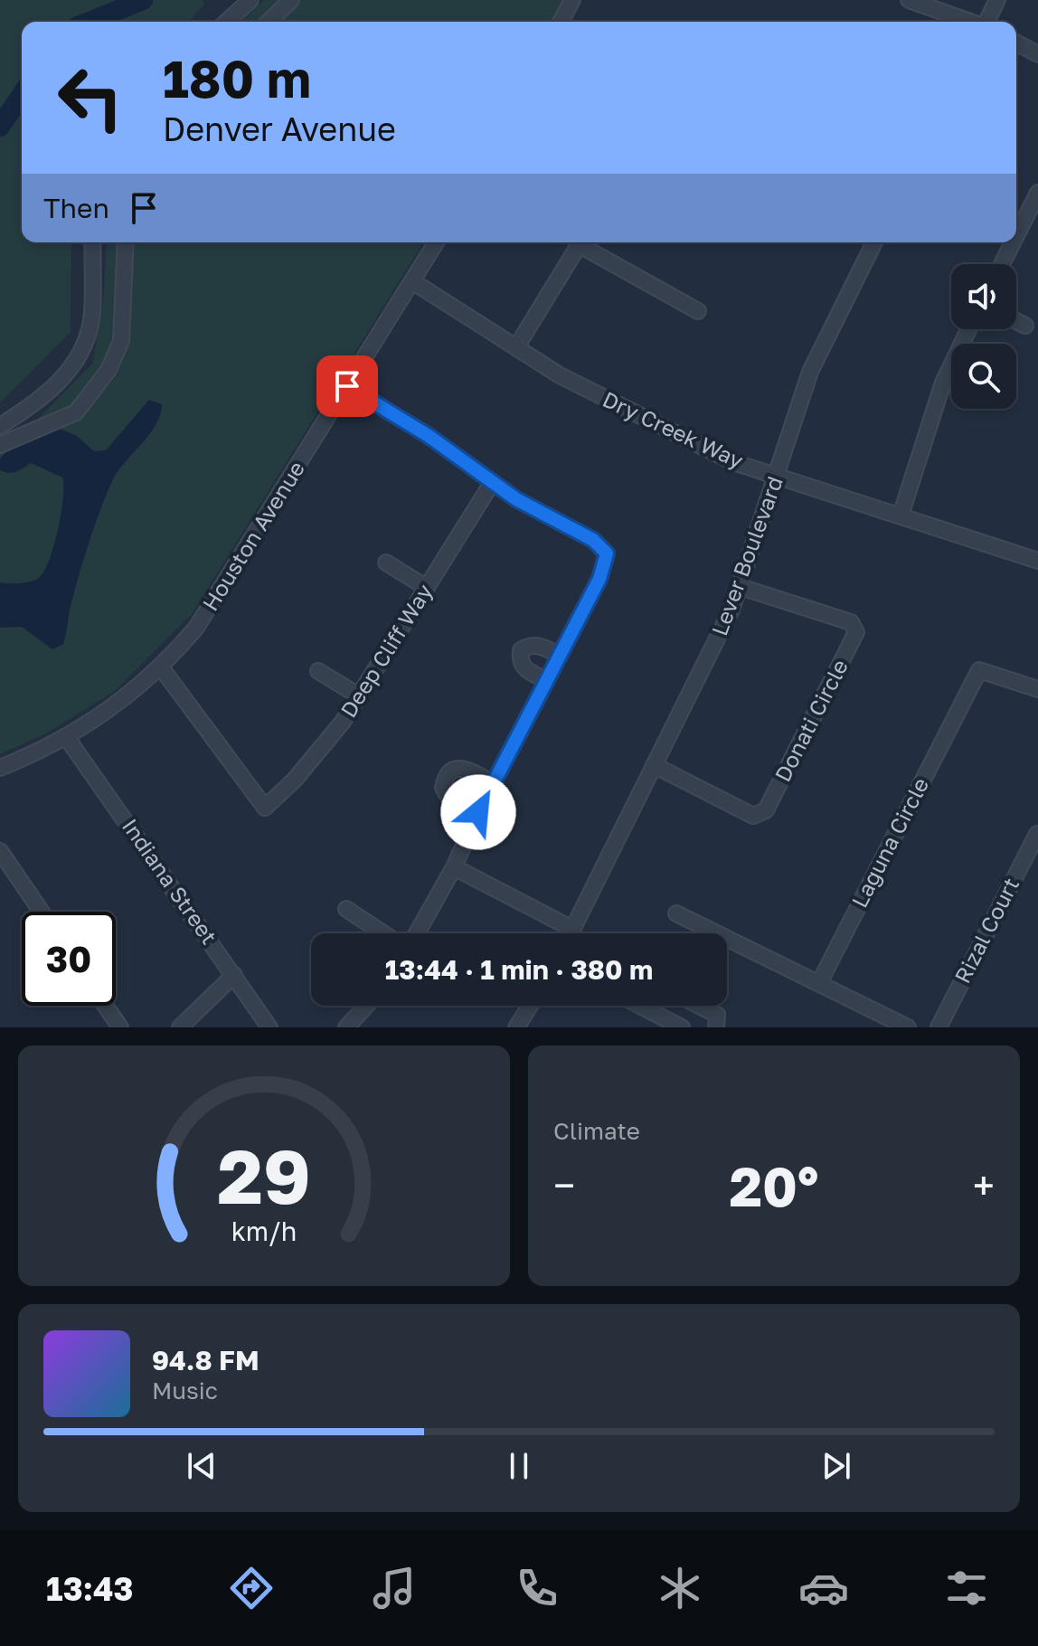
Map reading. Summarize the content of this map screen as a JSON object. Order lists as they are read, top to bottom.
{
  "streets": {
    "street": [
      "Dry Creek Way",
      "Houston Avenue",
      "Lever Boulevard",
      "Deep Cliff Way",
      "Donati Circle",
      "Laguna Circle",
      "Indiana Street",
      "Rizal Court"
    ]
  },
  "crossings": [
    ["Dry Creek Way", "Houston Avenue"],
    ["Dry Creek Way", "Lever Boulevard"],
    ["Houston Avenue", "Deep Cliff Way"],
    ["Houston Avenue", "Indiana Street"],
    ["Lever Boulevard", "Donati Circle"]
  ],
  "page": {
    "turn": ["180 m", "Denver Avenue"],
    "then": "Then",
    "limit": "30",
    "trip": "13:44 · 1 min · 380 m",
    "tile": "Climate",
    "heat": ["−", "20°", "+"],
    "song": ["94.8 FM", "Music"],
    "tabs": "13:43",
    "gauge": ["29", "km/h"]
  }
}
